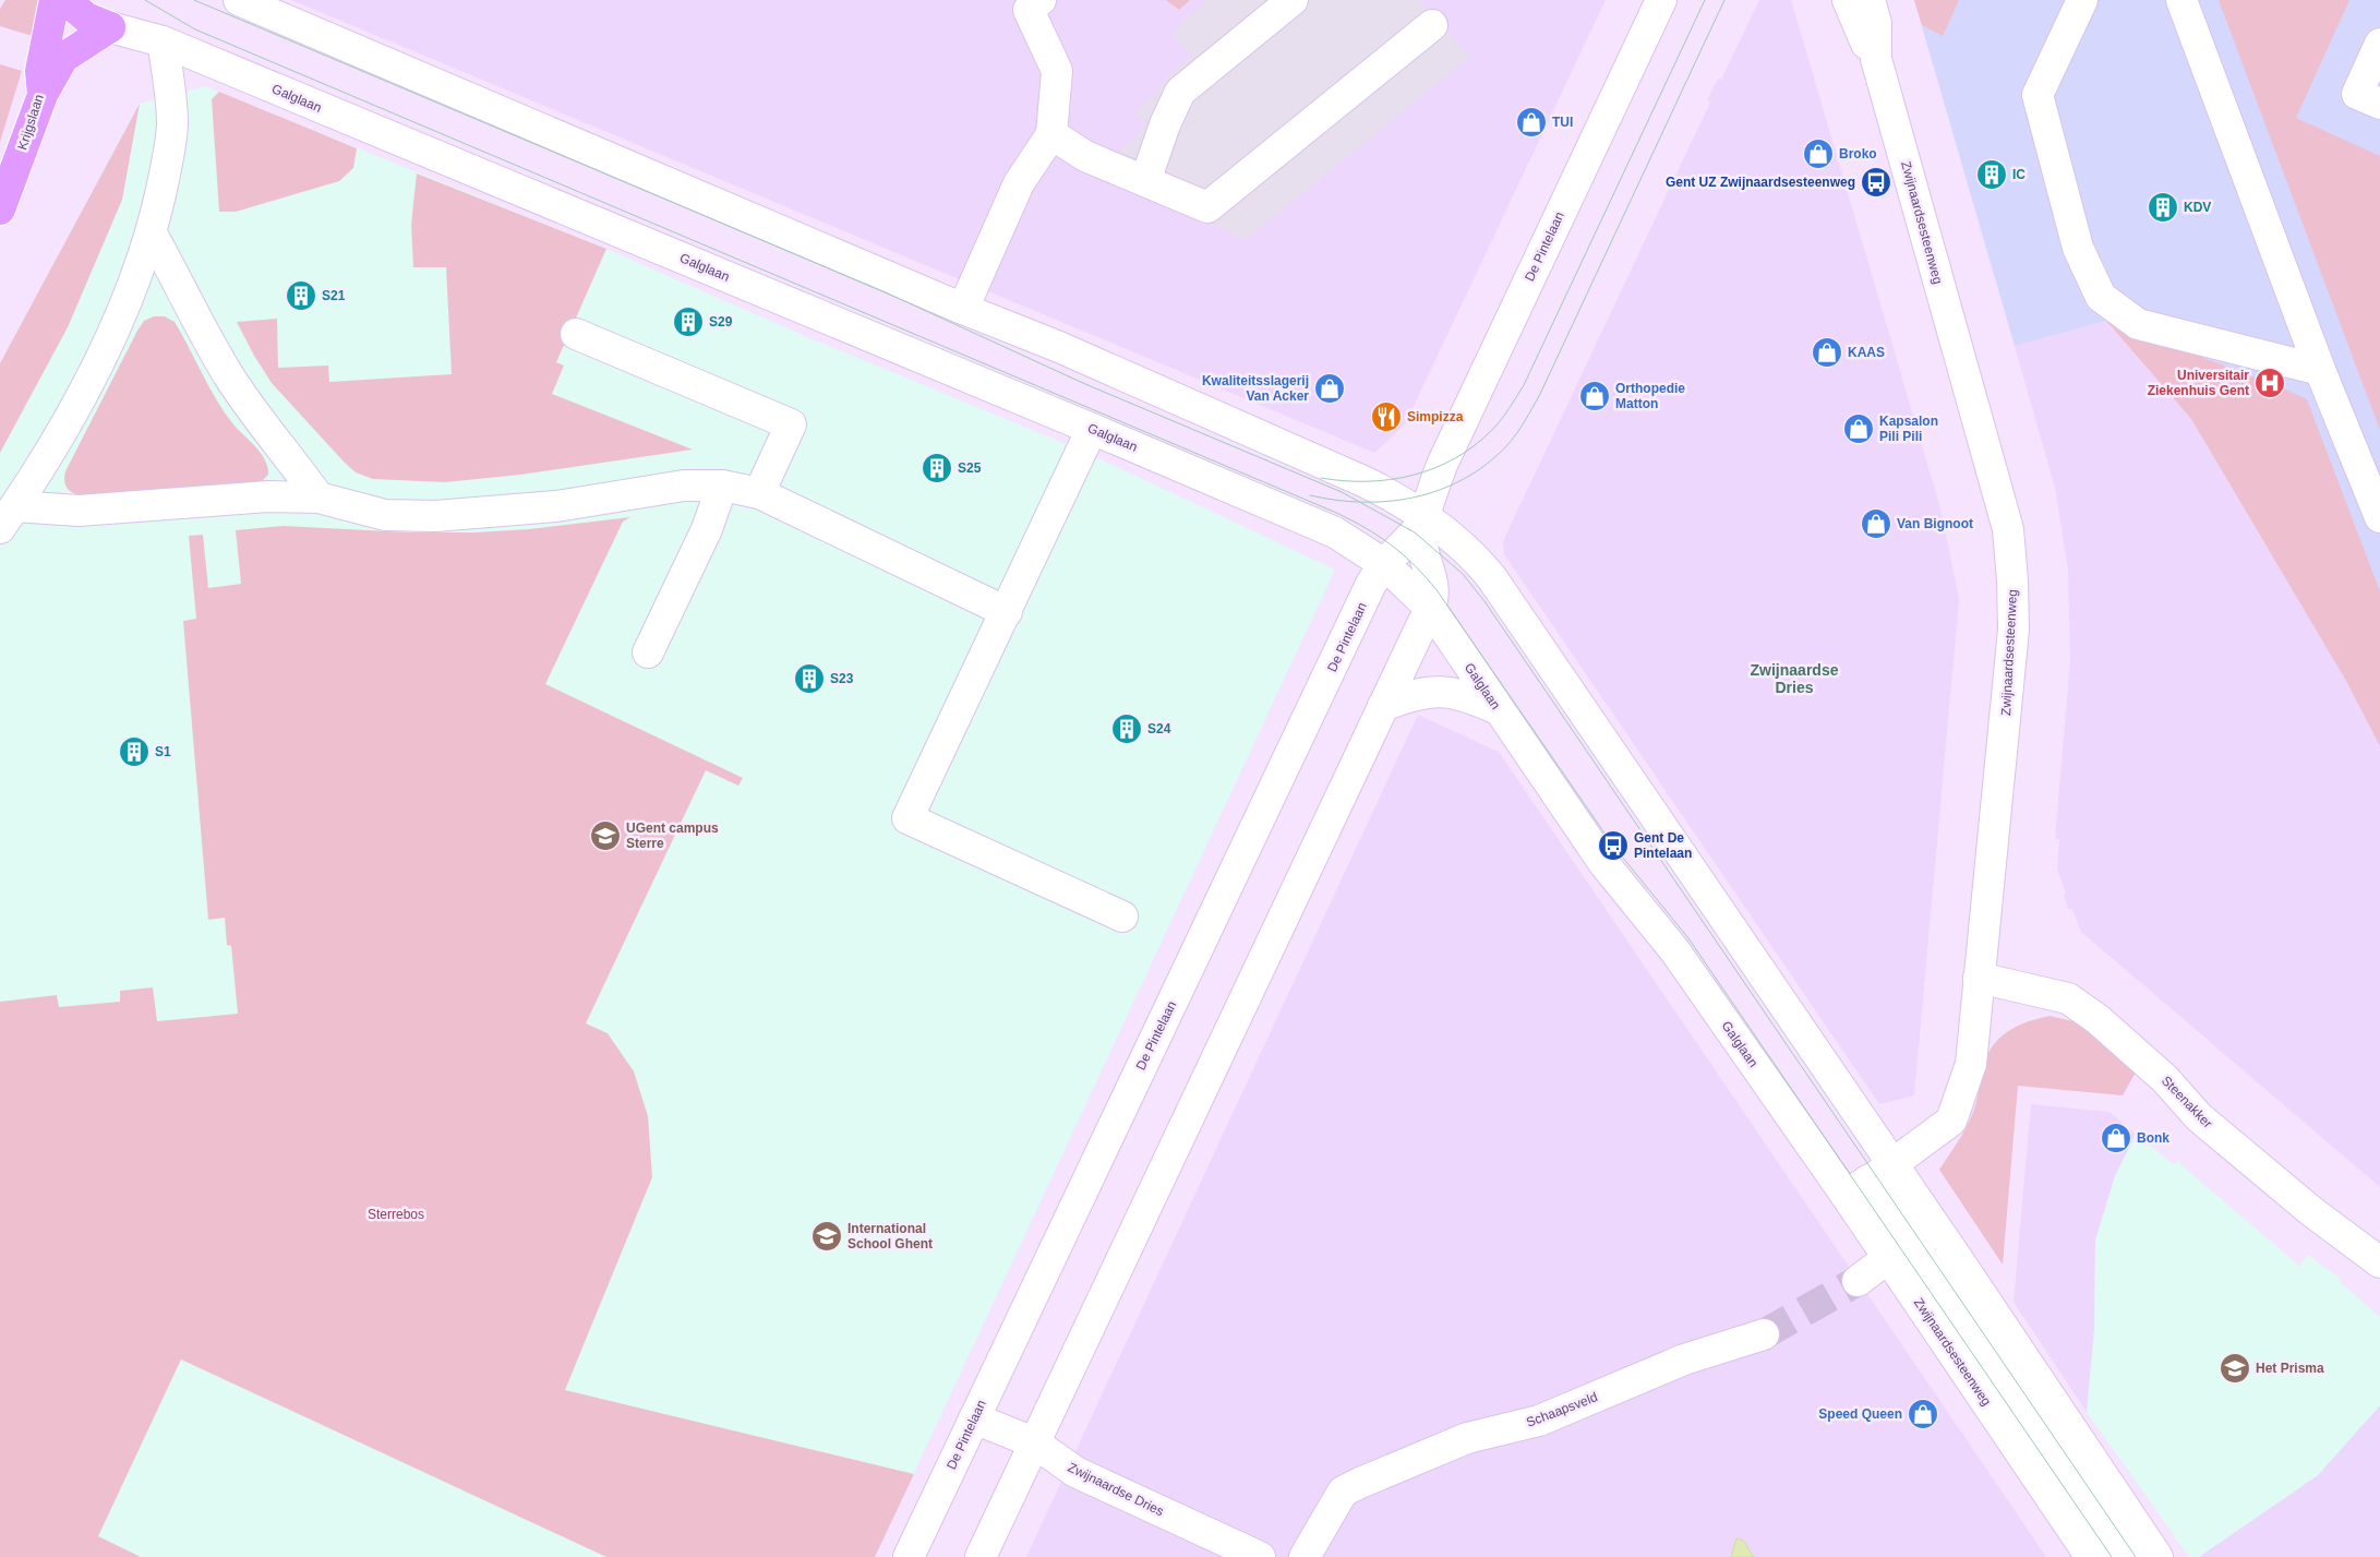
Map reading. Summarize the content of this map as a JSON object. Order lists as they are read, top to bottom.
{
  "streets": {
    "main road": ["Krijgslaan"],
    "street": [
      "Galglaan",
      "Zwijnaardsesteenweg",
      "De Pintelaan",
      "Steenakker",
      "Schaapsveld",
      "Zwijnaardse Dries"
    ]
  },
  "crossings": [
    ["Galglaan", "Zwijnaardsesteenweg"],
    ["Galglaan", "De Pintelaan"],
    ["Zwijnaardsesteenweg", "Steenakker"],
    ["De Pintelaan", "Zwijnaardse Dries"]
  ],
  "districts": ["Zwijnaardse Dries"],
  "parks": ["Sterrebos"],
  "places": {
    "shop": [
      "TUI",
      "Broko",
      "KAAS",
      "Kwaliteitsslagerij Van Acker",
      "Orthopedie Matton",
      "Kapsalon Pili Pili",
      "Van Bignoot",
      "Bonk",
      "Speed Queen"
    ],
    "building": [
      "IC",
      "KDV",
      "S21",
      "S29",
      "S25",
      "S23",
      "S24",
      "S1"
    ],
    "bus stop": ["Gent UZ Zwijnaardsesteenweg", "Gent De Pintelaan"],
    "hospital": ["Universitair Ziekenhuis Gent"],
    "restaurant": ["Simpizza"],
    "school or university": ["UGent campus Sterre", "International School Ghent", "Het Prisma"]
  }
}
